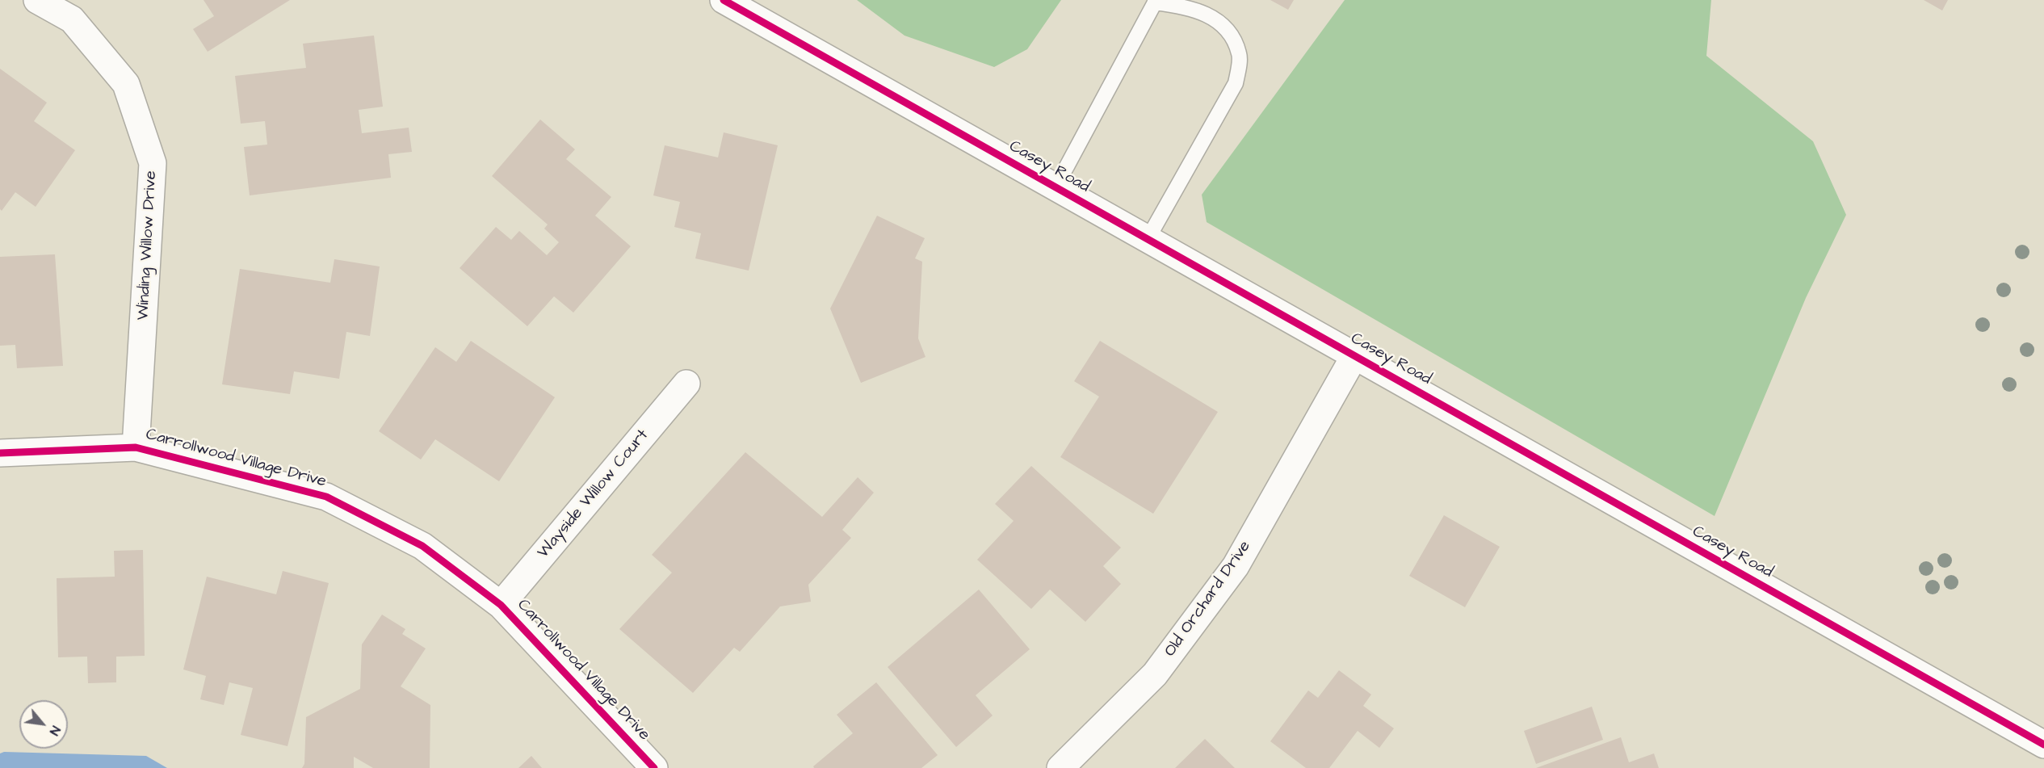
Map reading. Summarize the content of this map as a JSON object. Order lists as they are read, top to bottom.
{
  "streets": {
    "street": [
      "Casey Road",
      "Winding Willow Drive",
      "Carrollwood Village Drive",
      "Wayside Willow Court",
      "Old Orchard Drive"
    ]
  },
  "crossings": [
    ["Casey Road", "Old Orchard Drive"],
    ["Winding Willow Drive", "Carrollwood Village Drive"],
    ["Carrollwood Village Drive", "Wayside Willow Court"]
  ],
  "north": "bottom right"
}
